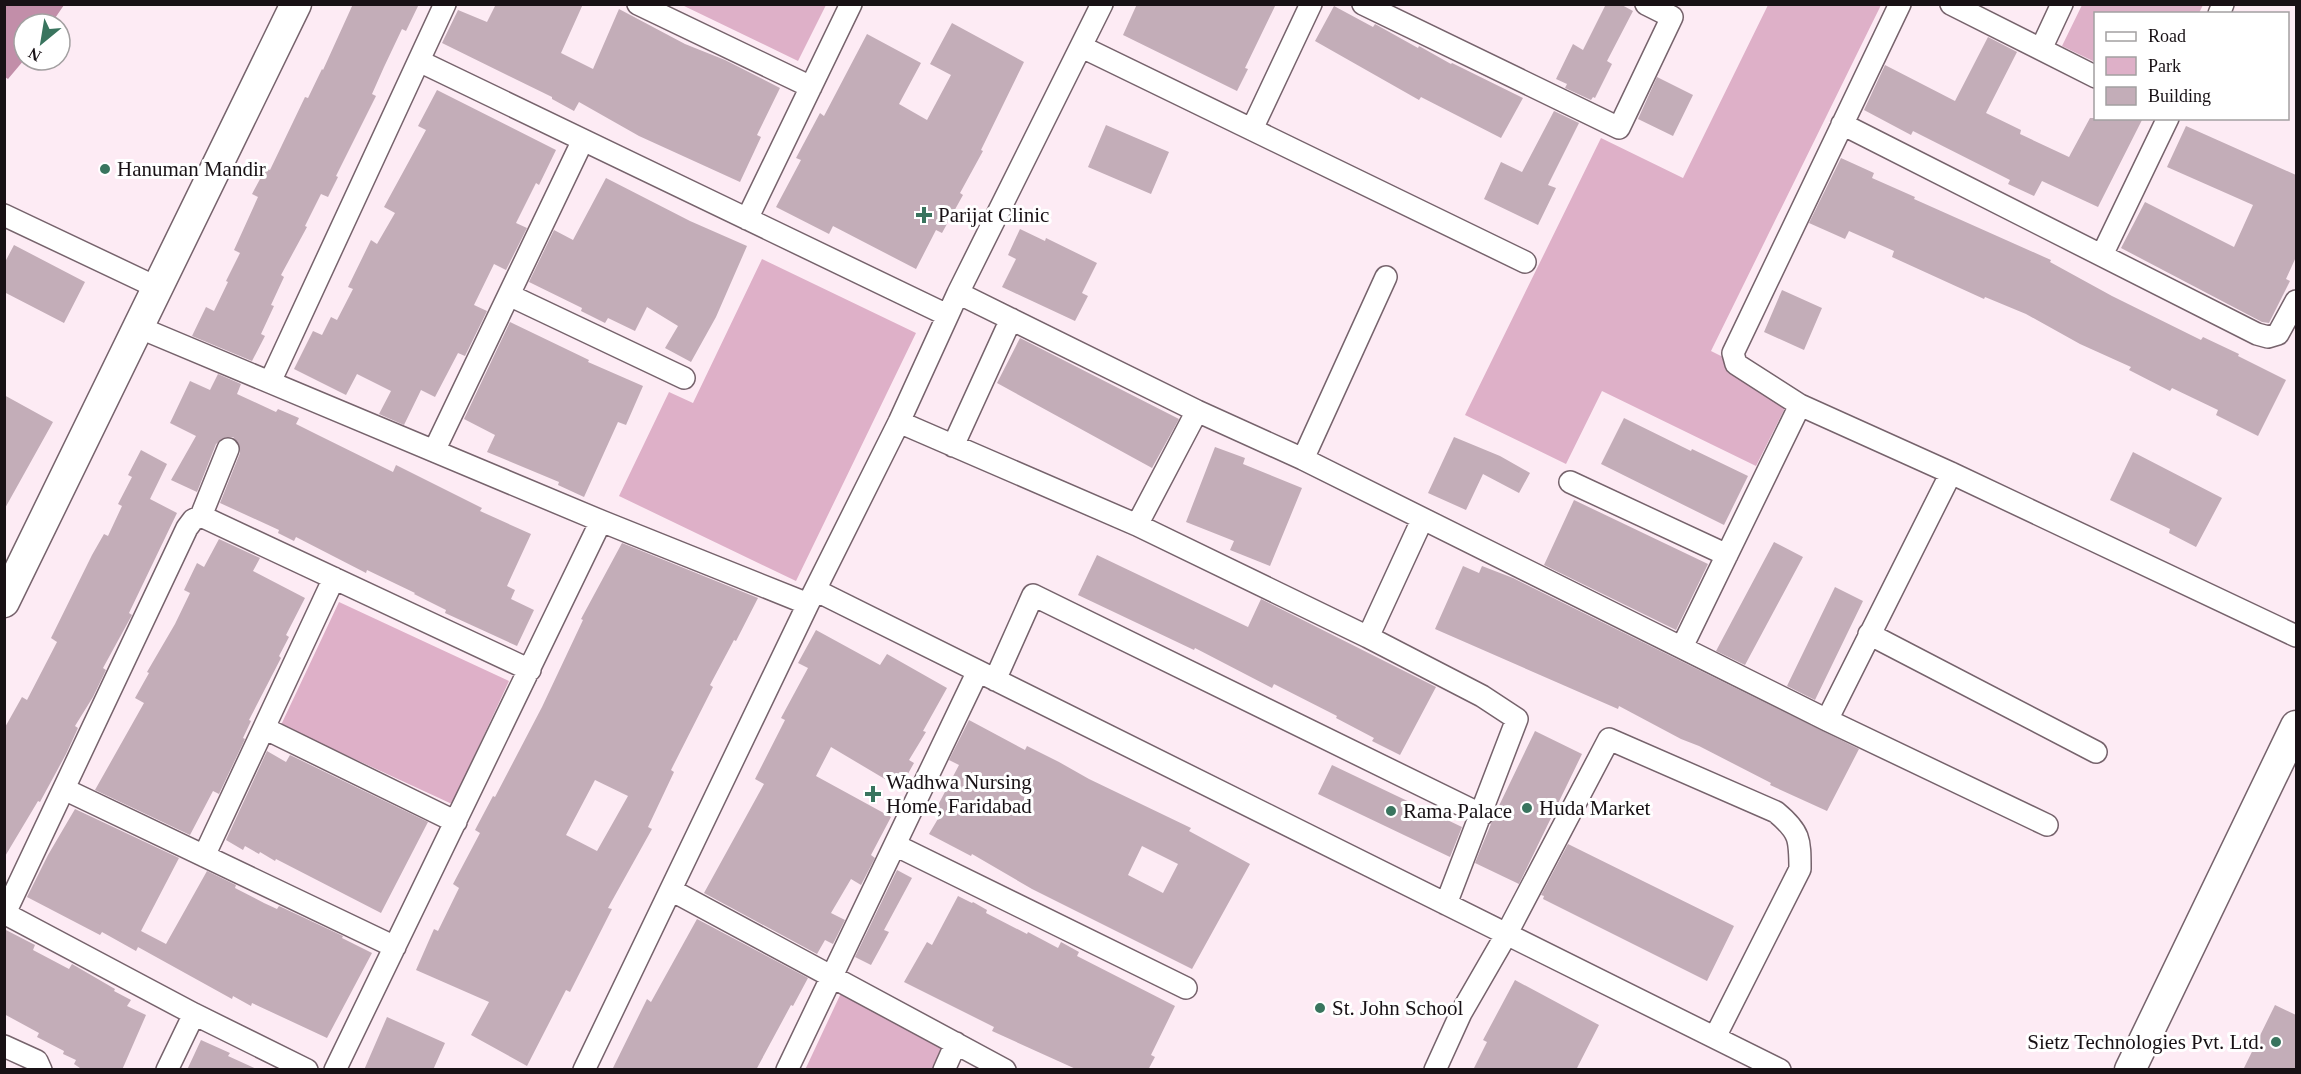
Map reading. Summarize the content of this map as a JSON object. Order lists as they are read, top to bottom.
{
  "places": {
    "other": [
      "Hanuman Mandir",
      "Huda Market",
      "Rama Palace",
      "St. John School",
      "Sietz Technologies Pvt. Ltd."
    ],
    "health": ["Parijat Clinic", "Wadhwa Nursing Home, Faridabad"]
  },
  "legend": ["Road", "Park", "Building"],
  "north": "bottom left"
}
